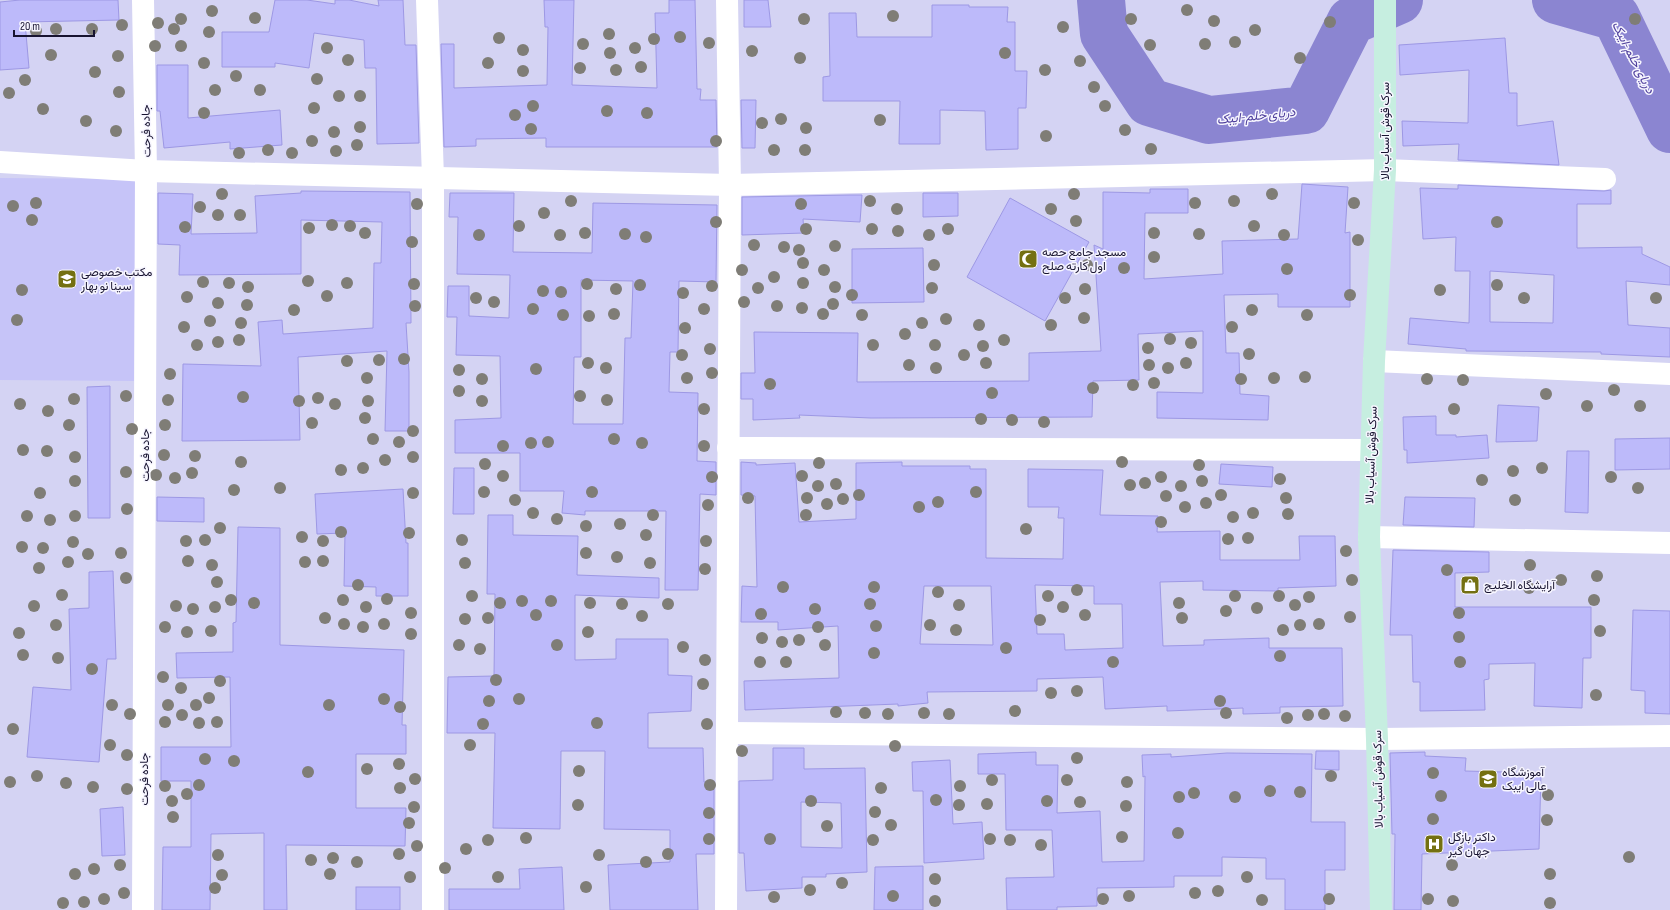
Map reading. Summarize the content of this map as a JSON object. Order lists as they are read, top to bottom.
{
  "streets": {
    "street": ["جاده فرحت", "سرک قوش آسیاب بالا"]
  },
  "water": ["دریای خلم-ایبک"],
  "places": {
    "mosque": ["مسجد جامع حصه اول کارته صلح"],
    "school or university": ["مکتب خصوصی سینا نو بهار", "آموزشگاه عالی ایبک"],
    "shop": ["آرایشگاه الخلیج"],
    "hospital": ["داکتر بازگل جهان گیر"]
  },
  "scale_bar": "20 m"
}
